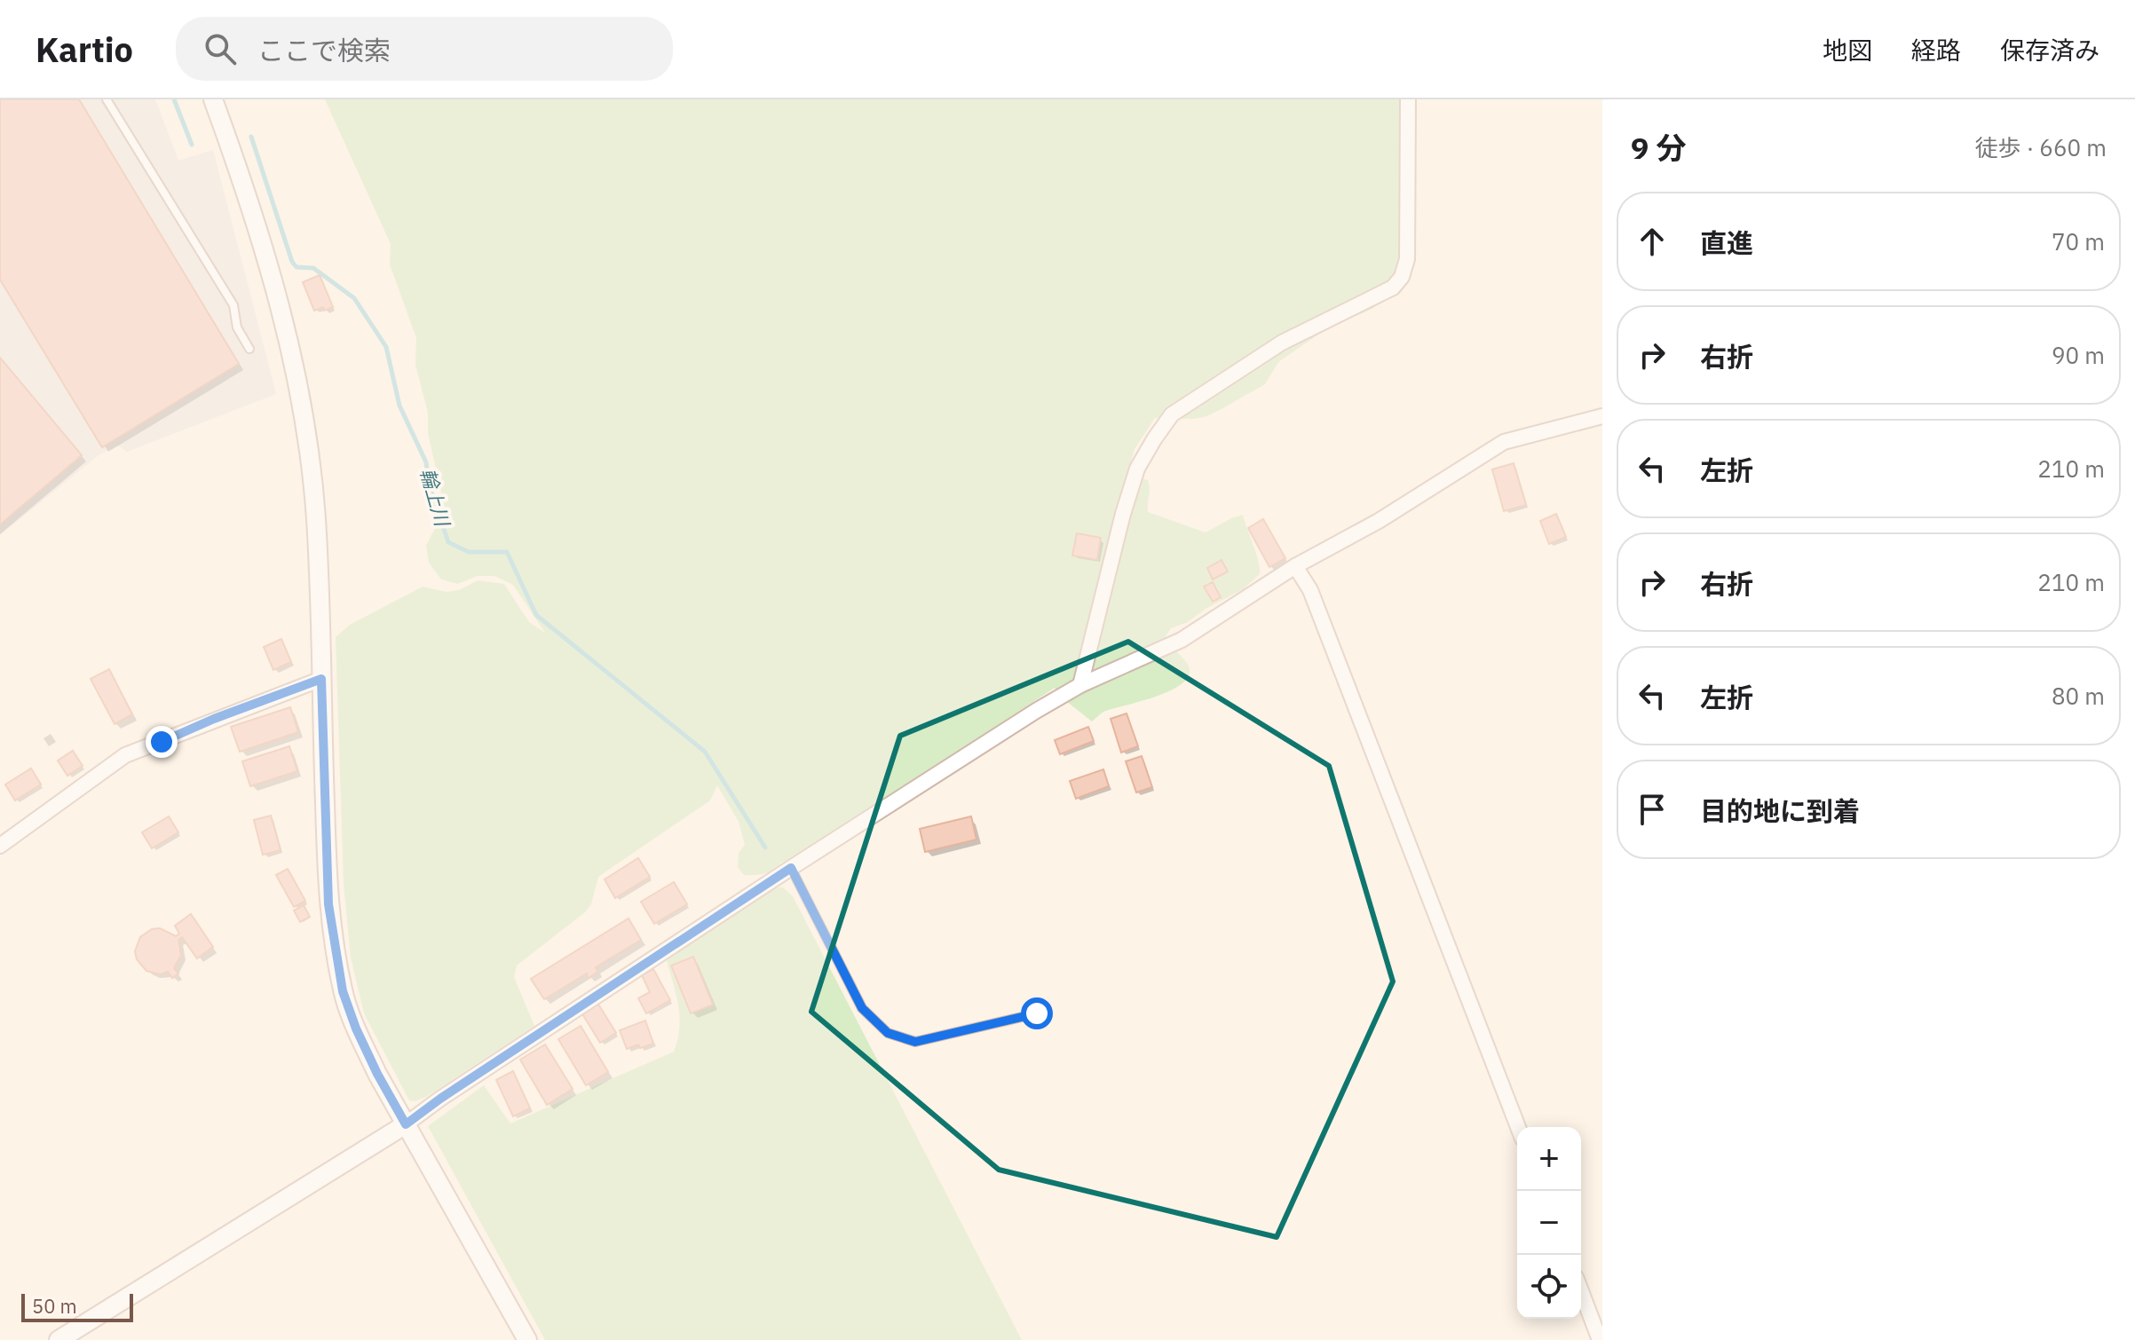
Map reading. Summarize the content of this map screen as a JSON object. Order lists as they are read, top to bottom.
{
  "water": ["輪上川"],
  "scale_bar": "50 m",
  "page": {
    "header": "Kartio",
    "search": "ここで検索",
    "nav": ["地図", "経路", "保存済み"],
    "heading": ["9 分", "徒歩 · 660 m"],
    "list": [
      ["直進", "70 m"],
      ["右折", "90 m"],
      ["左折", "210 m"],
      ["右折", "210 m"],
      ["左折", "80 m"],
      "目的地に到着"
    ],
    "map_buttons": ["+", "−"],
    "scale": "50 m"
  }
}
